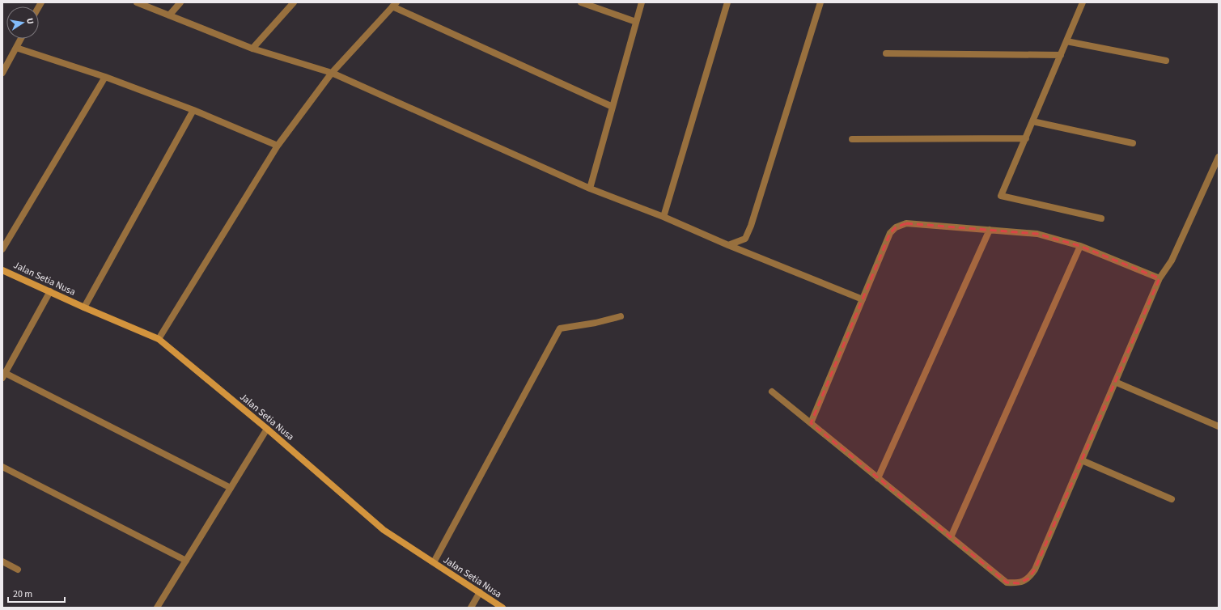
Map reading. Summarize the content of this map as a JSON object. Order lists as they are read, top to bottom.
{
  "streets": {
    "street": ["Jalan Setia Nusa"]
  },
  "scale_bar": "20 m",
  "north": "right"
}
